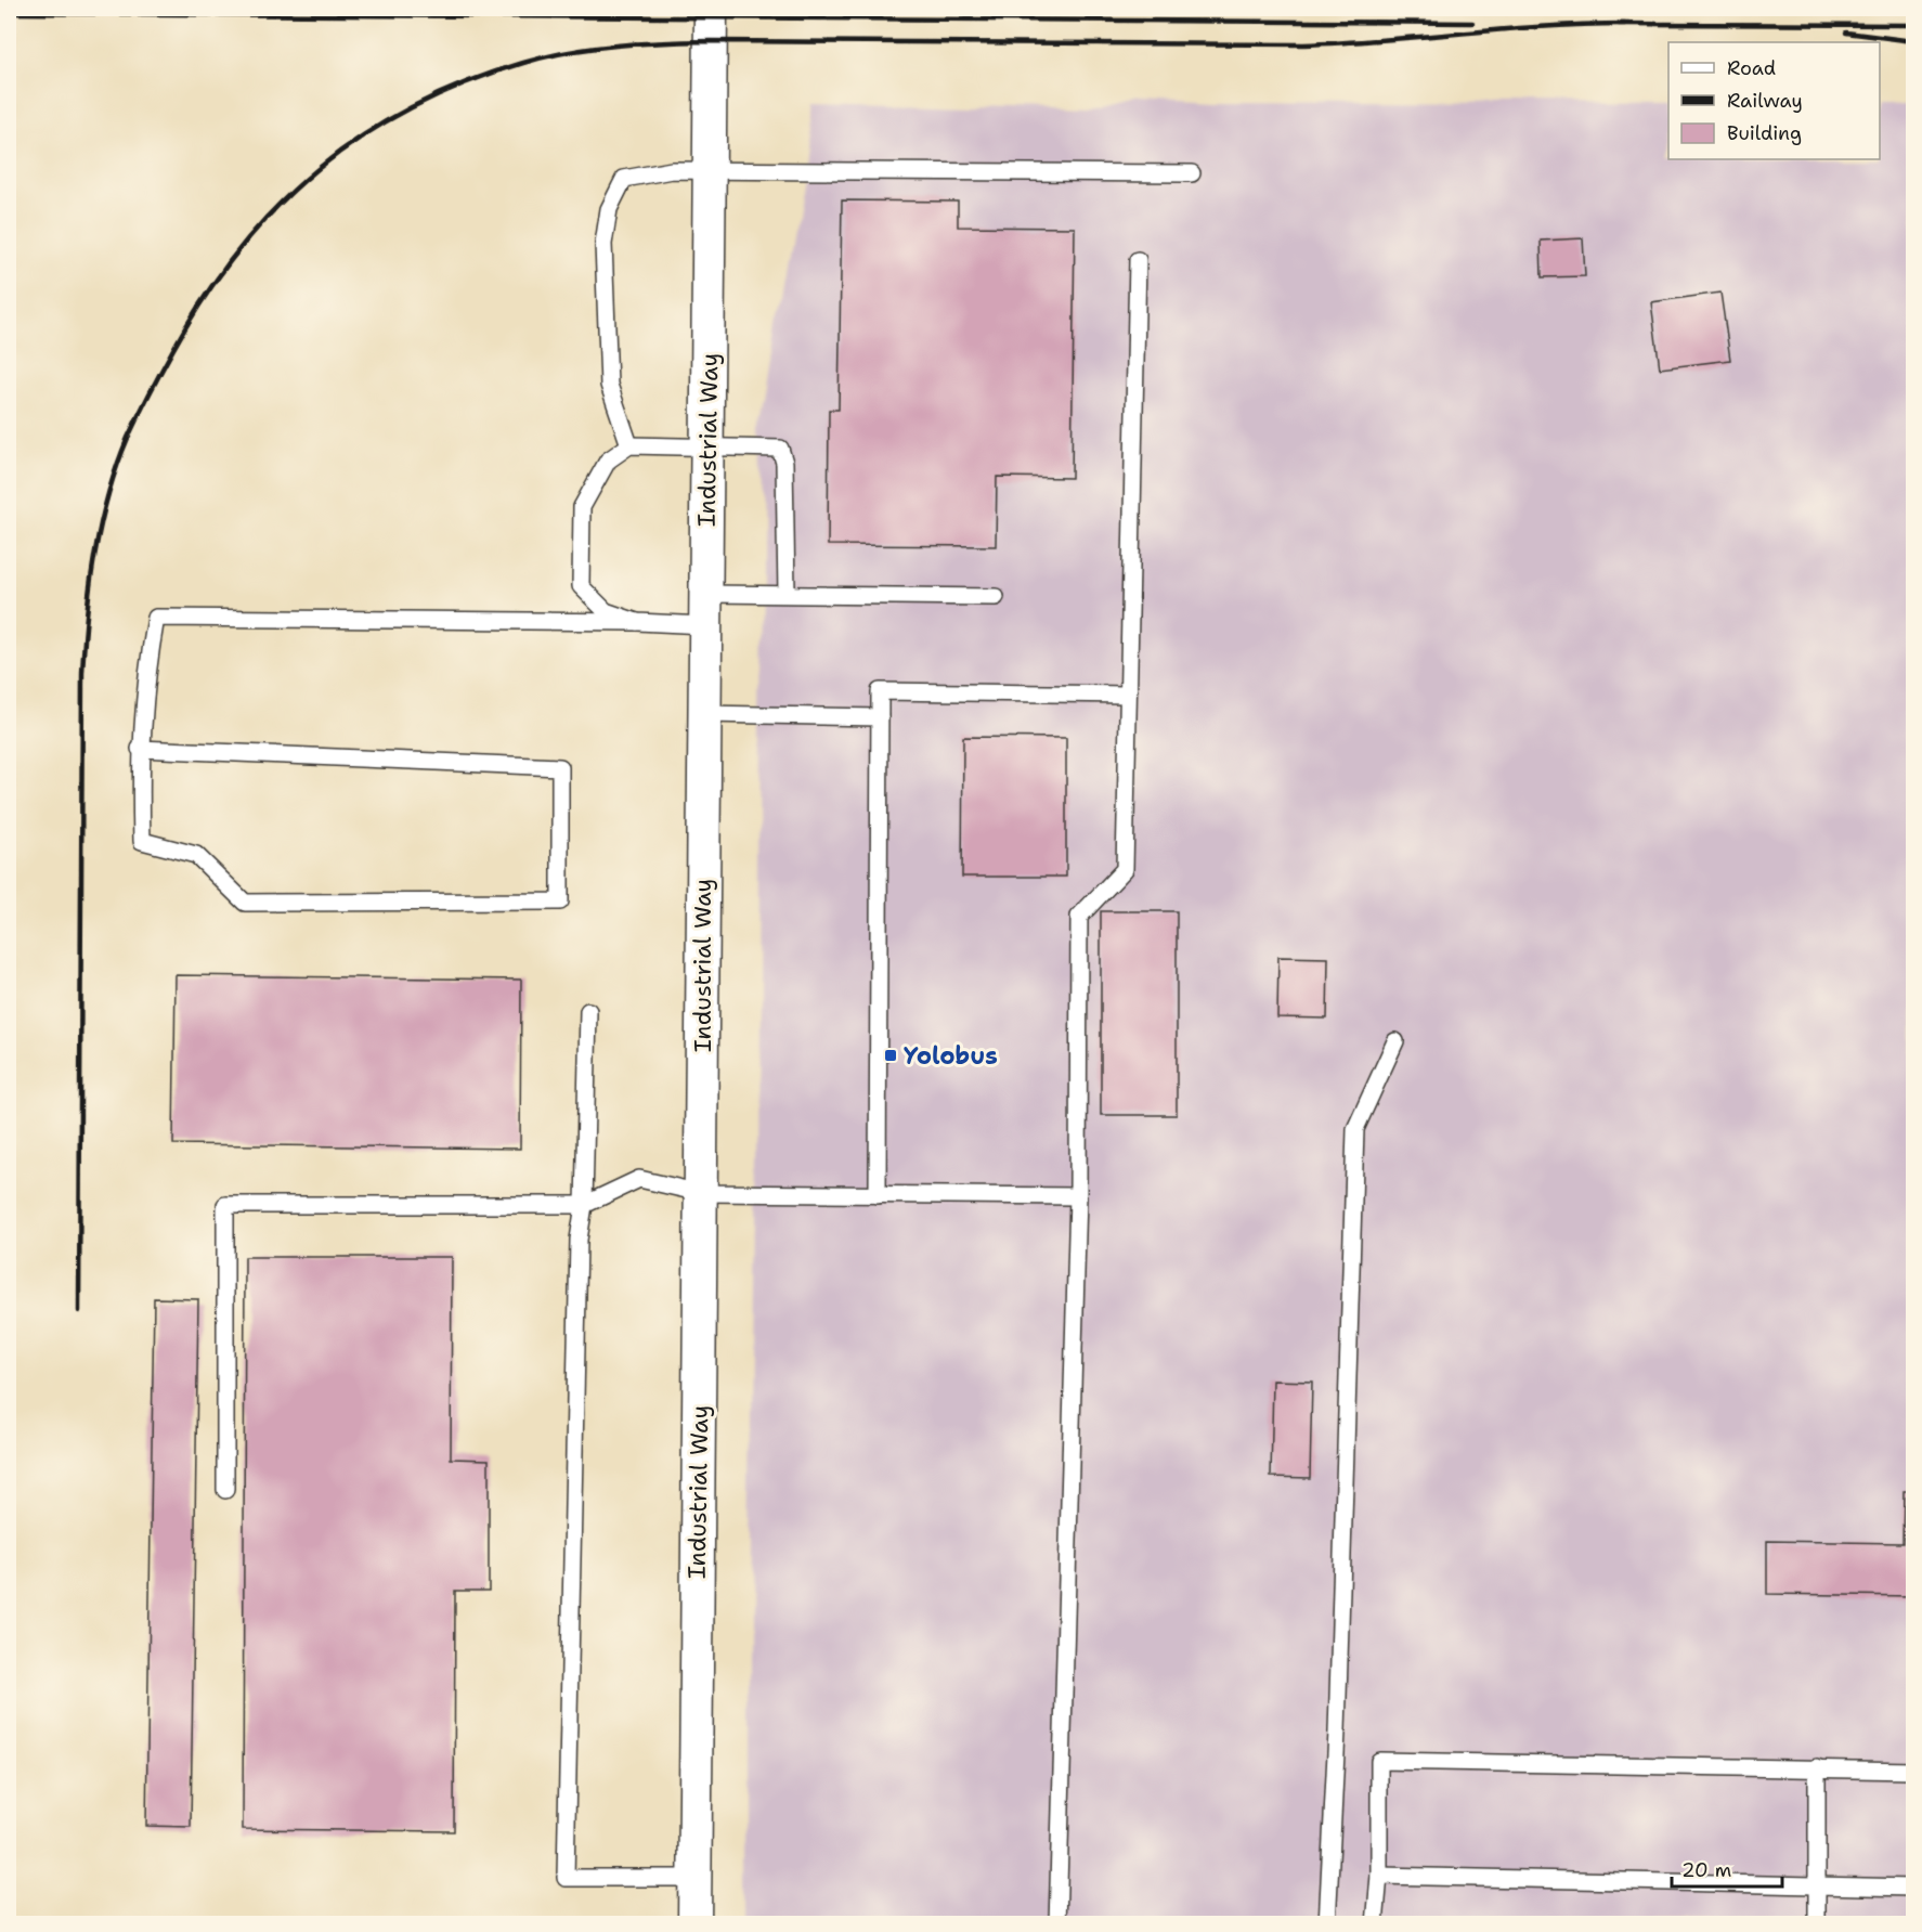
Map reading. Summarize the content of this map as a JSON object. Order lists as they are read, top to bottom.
{
  "streets": {
    "street": ["Industrial Way"]
  },
  "places": {
    "transit": ["Yolobus"]
  },
  "legend": ["Road", "Railway", "Building"],
  "scale_bar": "20 m"
}
